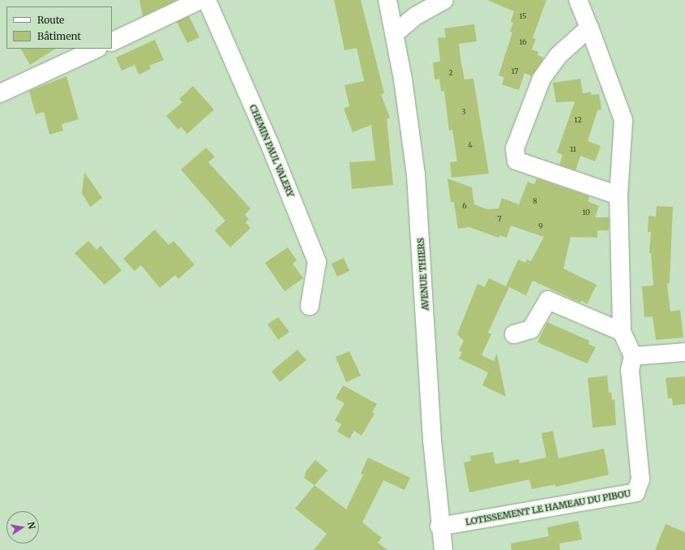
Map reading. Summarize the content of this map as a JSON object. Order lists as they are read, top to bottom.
{
  "streets": {
    "street": ["CHEMIN PAUL VALERY", "AVENUE THIERS", "LOTISSEMENT LE HAMEAU DU PIBOU"]
  },
  "crossings": [
    ["AVENUE THIERS", "LOTISSEMENT LE HAMEAU DU PIBOU"]
  ],
  "house_numbers": [
    "15",
    "16",
    "17",
    "2",
    "3",
    "12",
    "4",
    "11",
    "8",
    "6",
    "10",
    "7",
    "9"
  ],
  "legend": ["Route", "Bâtiment"],
  "north": "right"
}
